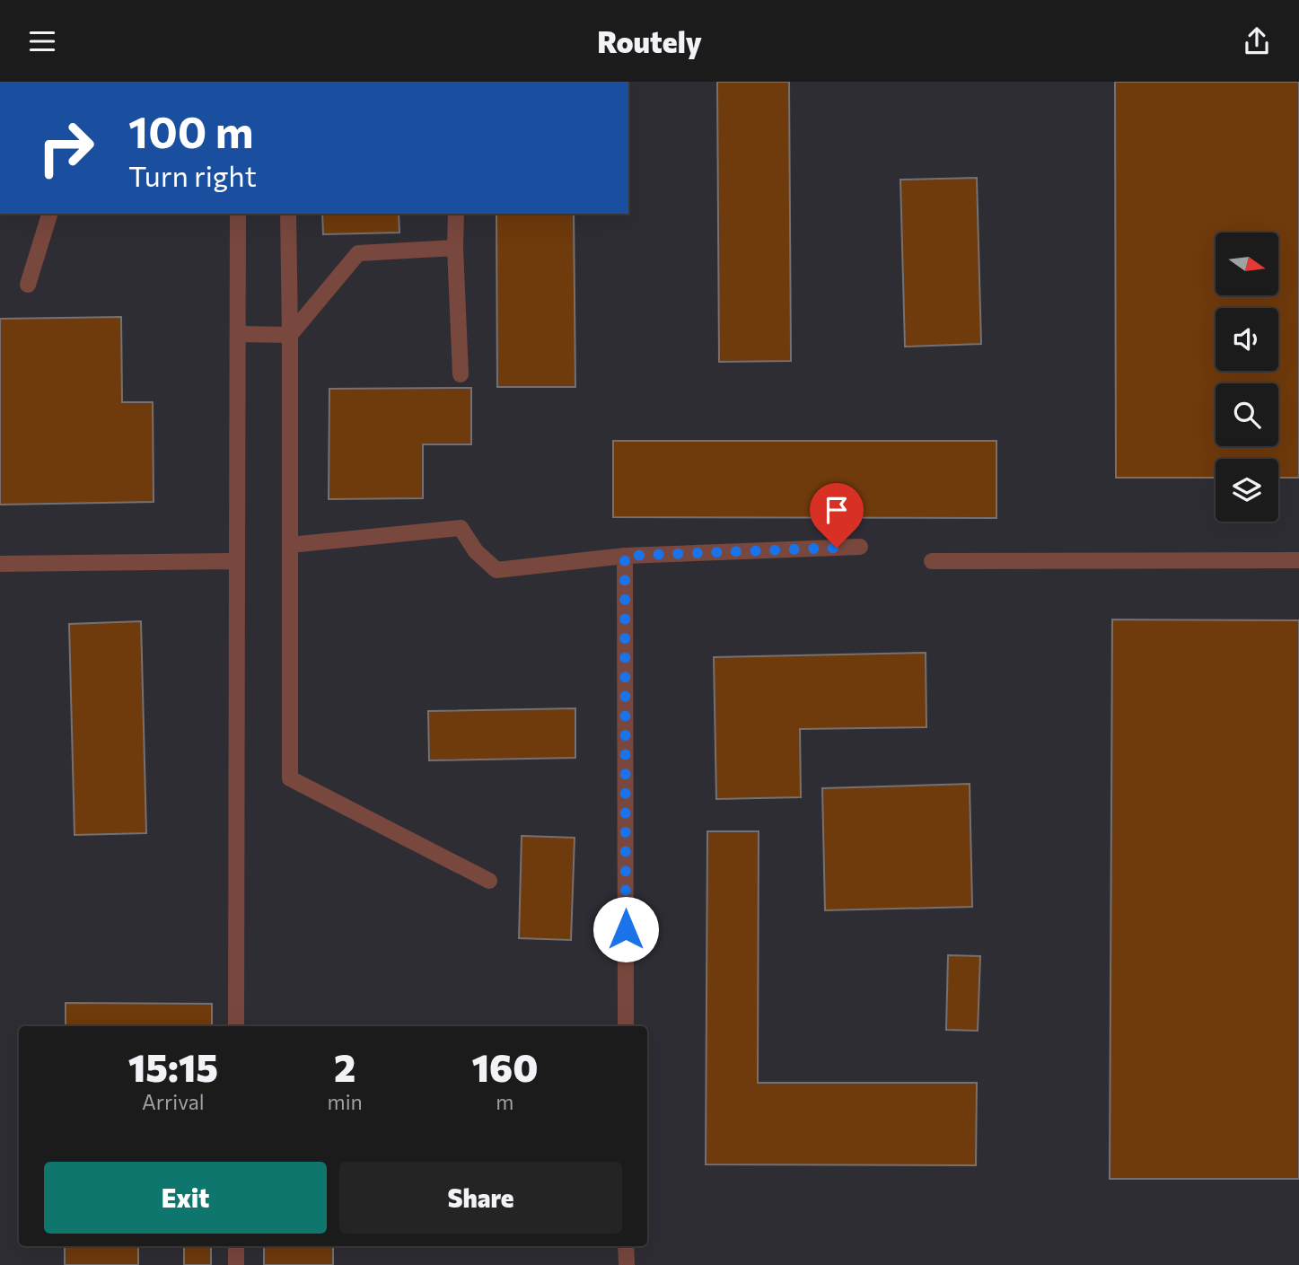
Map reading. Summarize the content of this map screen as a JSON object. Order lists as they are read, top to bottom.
{
  "north": "right",
  "page": {
    "header": "Routely",
    "turn": ["100 m", "Turn right"],
    "eta": [
      "15:15",
      "Arrival",
      "2",
      "min",
      "160",
      "m"
    ],
    "buttons": ["Exit", "Share"]
  }
}
